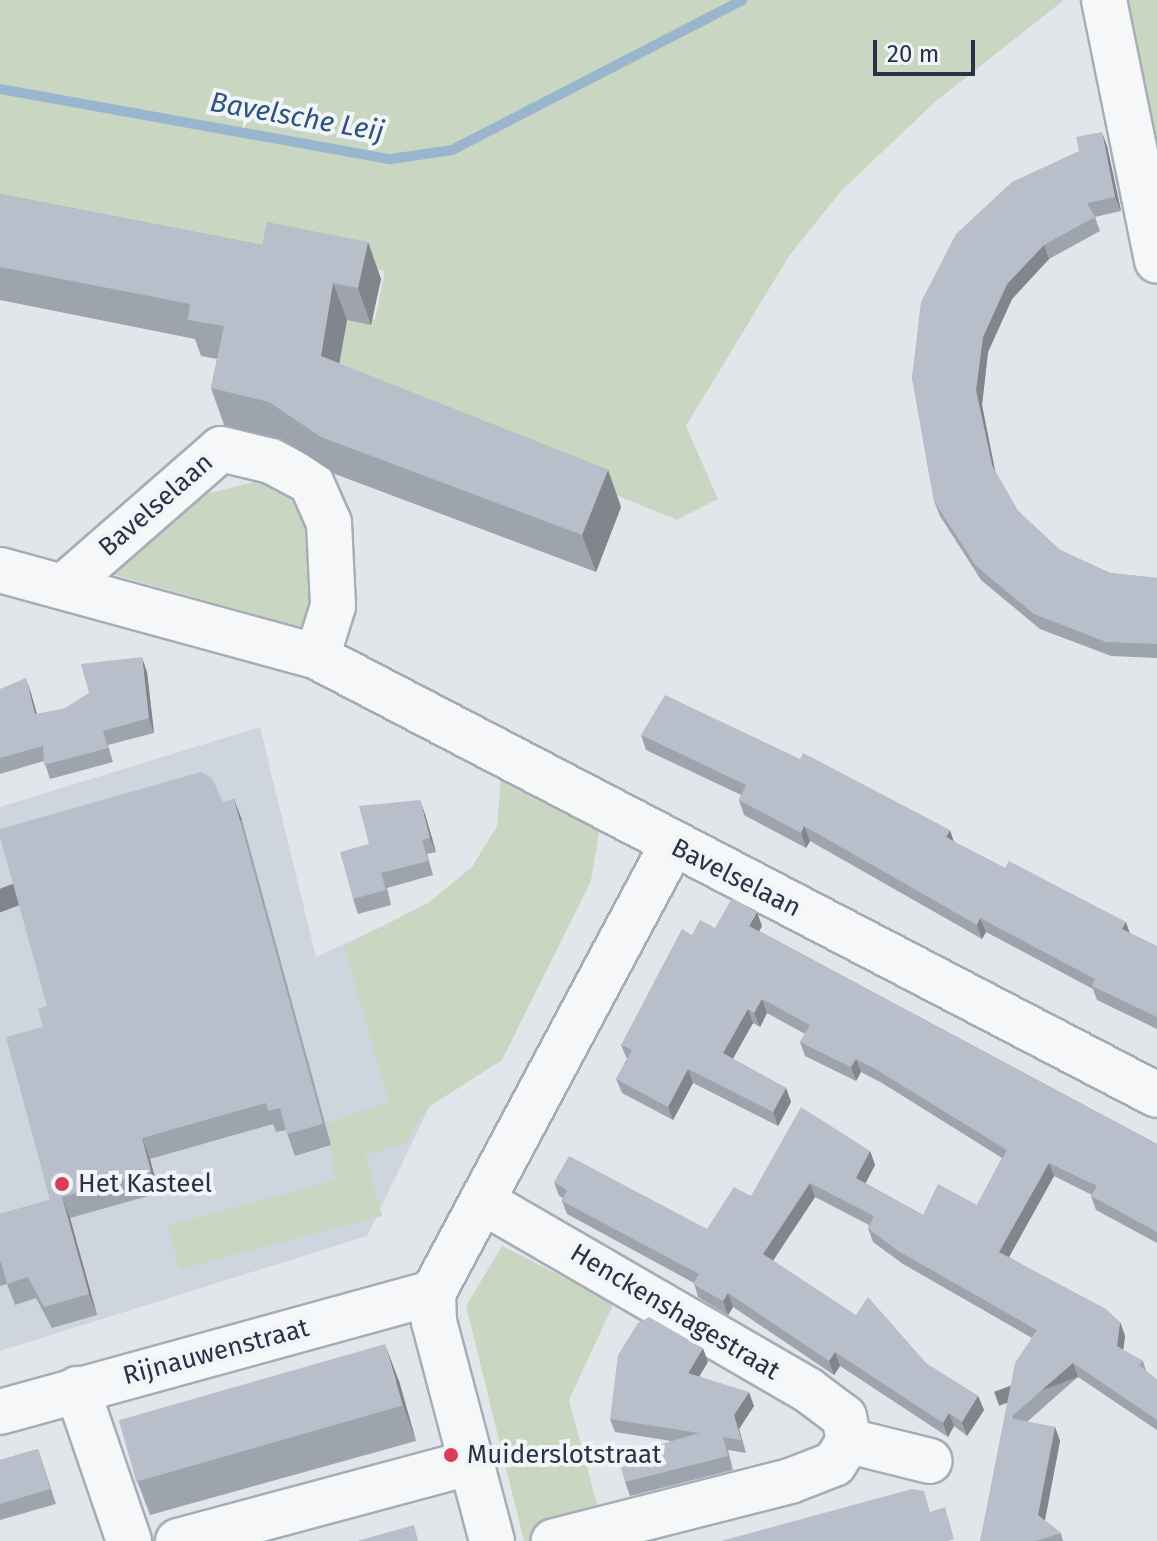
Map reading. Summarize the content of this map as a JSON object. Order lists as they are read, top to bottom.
{
  "streets": {
    "street": ["Bavelselaan", "Henckenshagestraat", "Rijnauwenstraat"]
  },
  "water": ["Bavelsche Leij"],
  "places": ["Het Kasteel", "Muiderslotstraat"],
  "scale_bar": "20 m"
}
